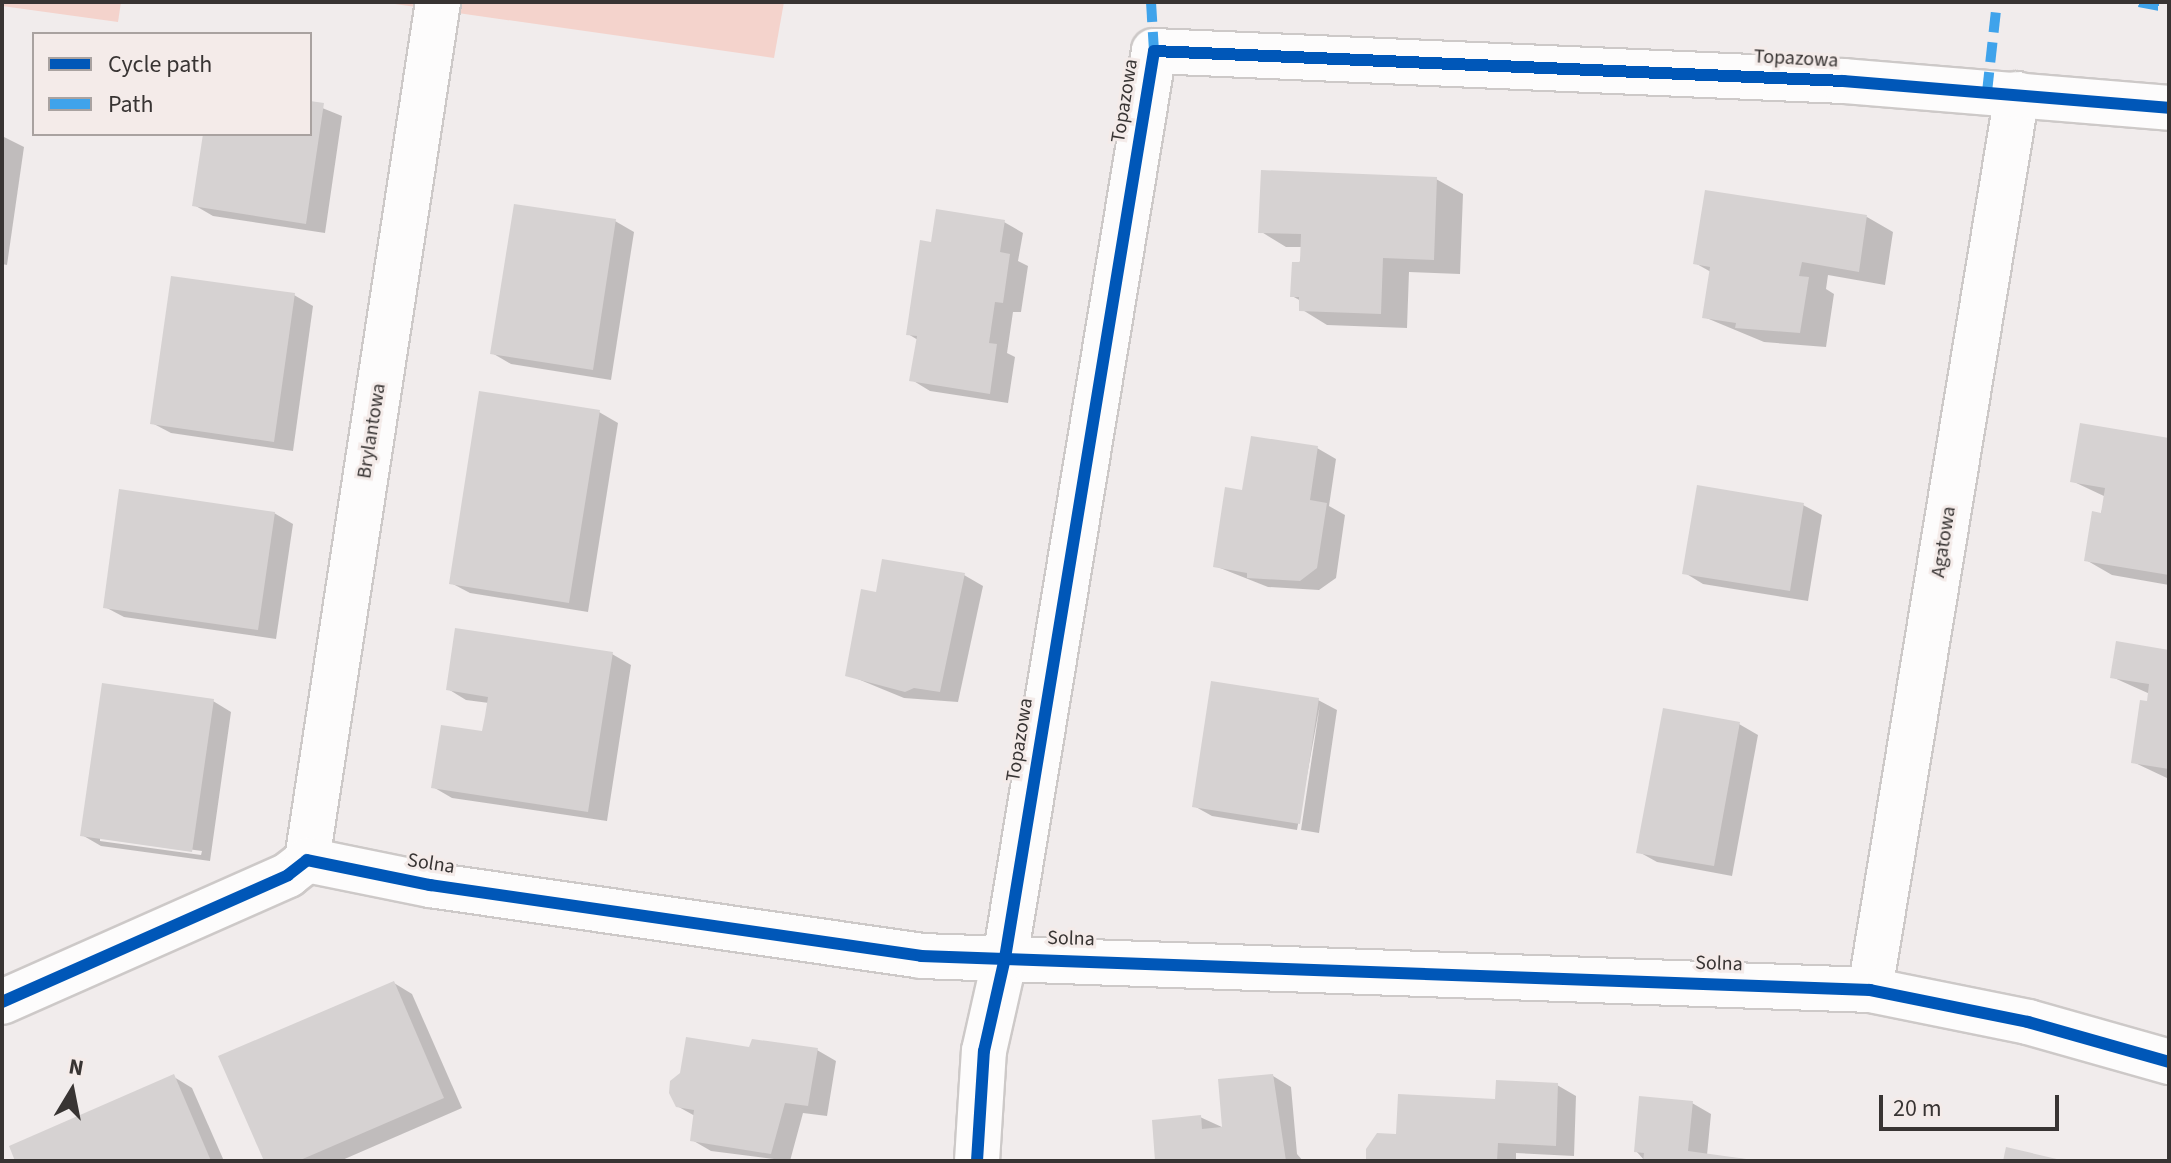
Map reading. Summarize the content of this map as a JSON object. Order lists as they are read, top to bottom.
{
  "streets": {
    "street": [
      "Topazowa",
      "Brylantowa",
      "Agatowa",
      "Solna"
    ]
  },
  "crossings": [
    ["Topazowa", "Agatowa"],
    ["Topazowa", "Solna"],
    ["Brylantowa", "Solna"],
    ["Agatowa", "Solna"]
  ],
  "legend": ["Cycle path", "Path"],
  "scale_bar": "20 m",
  "north": "top"
}
